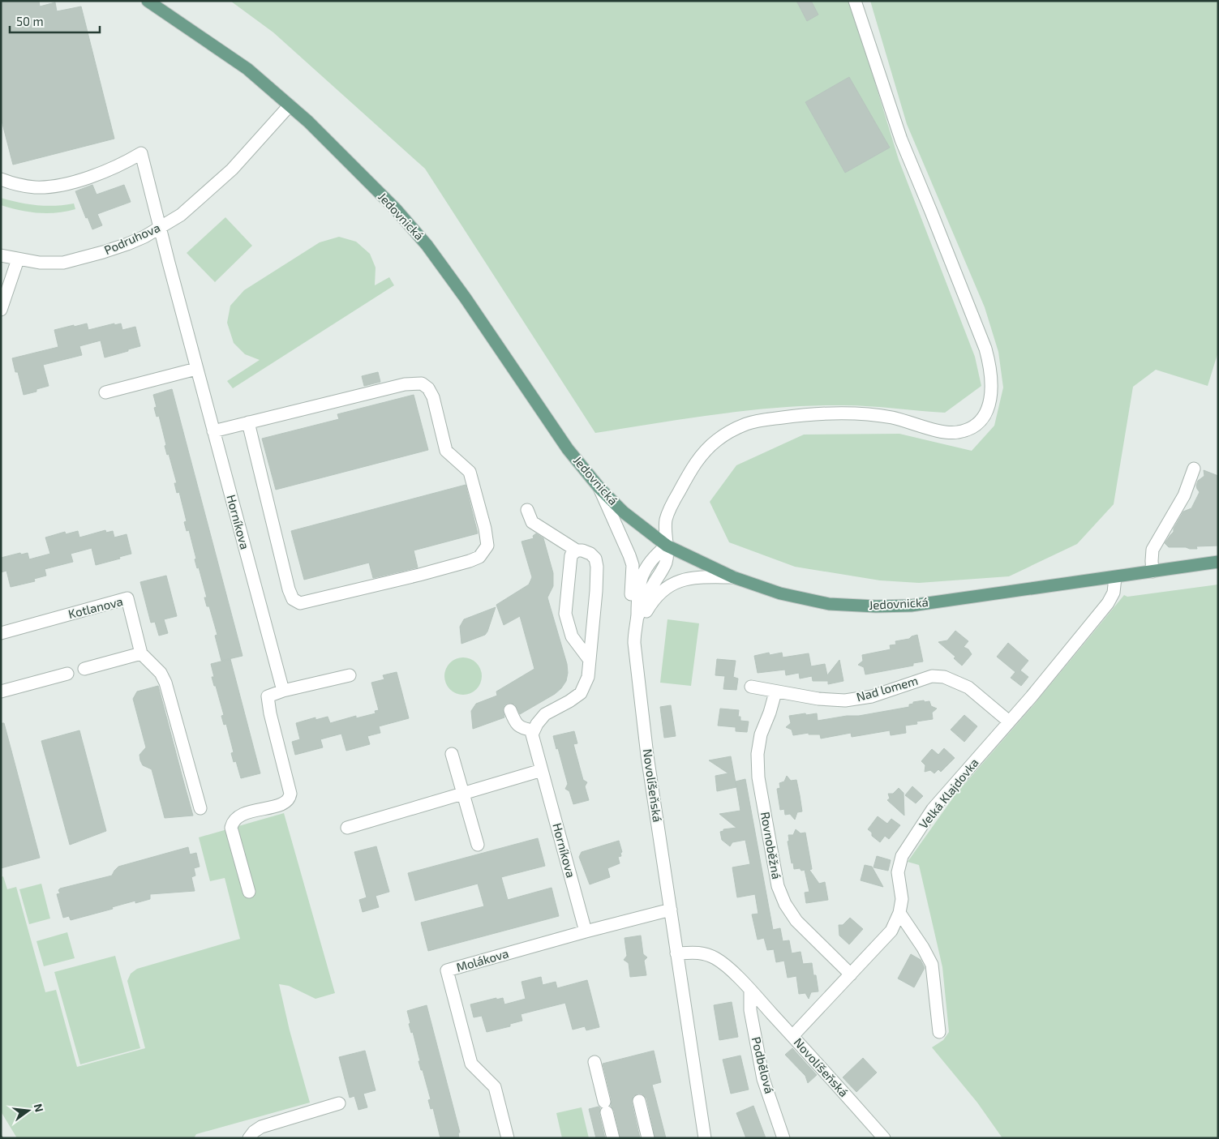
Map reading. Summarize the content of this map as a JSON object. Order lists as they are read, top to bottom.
{
  "streets": {
    "main road": ["Jedovnická"],
    "street": [
      "Podruhova",
      "Horníkova",
      "Kotlanova",
      "Nad lomem",
      "Novolíšeňská",
      "Velká Klajdovka",
      "Rovnoběžná",
      "Molákova",
      "Podbělová"
    ]
  },
  "crossings": [
    ["Jedovnická", "Podruhova"],
    ["Jedovnická", "Novolíšeňská"],
    ["Jedovnická", "Velká Klajdovka"],
    ["Podruhova", "Horníkova"],
    ["Horníkova", "Molákova"],
    ["Nad lomem", "Velká Klajdovka"],
    ["Nad lomem", "Rovnoběžná"],
    ["Novolíšeňská", "Velká Klajdovka"],
    ["Novolíšeňská", "Molákova"],
    ["Novolíšeňská", "Podbělová"],
    ["Velká Klajdovka", "Rovnoběžná"]
  ],
  "scale_bar": "50 m",
  "north": "right"
}
